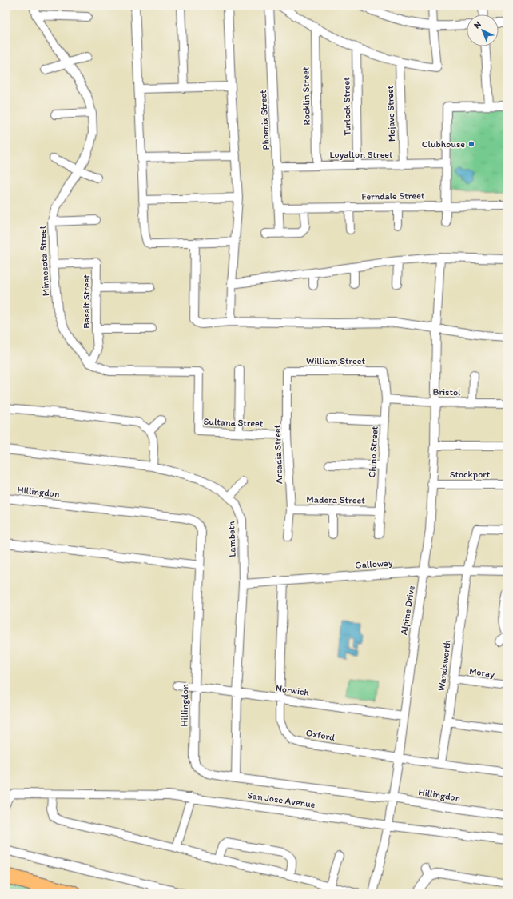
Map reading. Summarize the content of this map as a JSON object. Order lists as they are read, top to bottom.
{
  "streets": {
    "street": [
      "Rocklin Street",
      "Turlock Street",
      "Mojave Street",
      "Phoenix Street",
      "Loyalton Street",
      "Ferndale Street",
      "Minnesota Street",
      "Basalt Street",
      "William Street",
      "Bristol",
      "Sultana Street",
      "Chino Street",
      "Arcadia Street",
      "Stockport",
      "Hillingdon",
      "Madera Street",
      "Lambeth",
      "Galloway",
      "Alpine Drive",
      "Wandsworth",
      "Moray",
      "Norwich",
      "Oxford",
      "San Jose Avenue"
    ]
  },
  "crossings": [
    ["Rocklin Street", "Loyalton Street"],
    ["Turlock Street", "Loyalton Street"],
    ["Mojave Street", "Loyalton Street"],
    ["Phoenix Street", "Loyalton Street"],
    ["Phoenix Street", "Ferndale Street"],
    ["Minnesota Street", "Basalt Street"],
    ["Minnesota Street", "Sultana Street"],
    ["William Street", "Chino Street"],
    ["William Street", "Arcadia Street"],
    ["Bristol", "Chino Street"],
    ["Bristol", "Alpine Drive"],
    ["Sultana Street", "Arcadia Street"],
    ["Chino Street", "Madera Street"],
    ["Arcadia Street", "Madera Street"],
    ["Stockport", "Alpine Drive"],
    ["Hillingdon", "Lambeth"],
    ["Hillingdon", "Alpine Drive"],
    ["Hillingdon", "Norwich"],
    ["Lambeth", "Galloway"],
    ["Lambeth", "Norwich"],
    ["Galloway", "Alpine Drive"],
    ["Galloway", "Wandsworth"],
    ["Galloway", "Oxford"],
    ["Alpine Drive", "Norwich"],
    ["Alpine Drive", "Oxford"],
    ["Alpine Drive", "San Jose Avenue"],
    ["Wandsworth", "Moray"],
    ["Wandsworth", "Oxford"],
    ["Norwich", "Oxford"]
  ],
  "places": ["Clubhouse"],
  "north": "top left"
}
